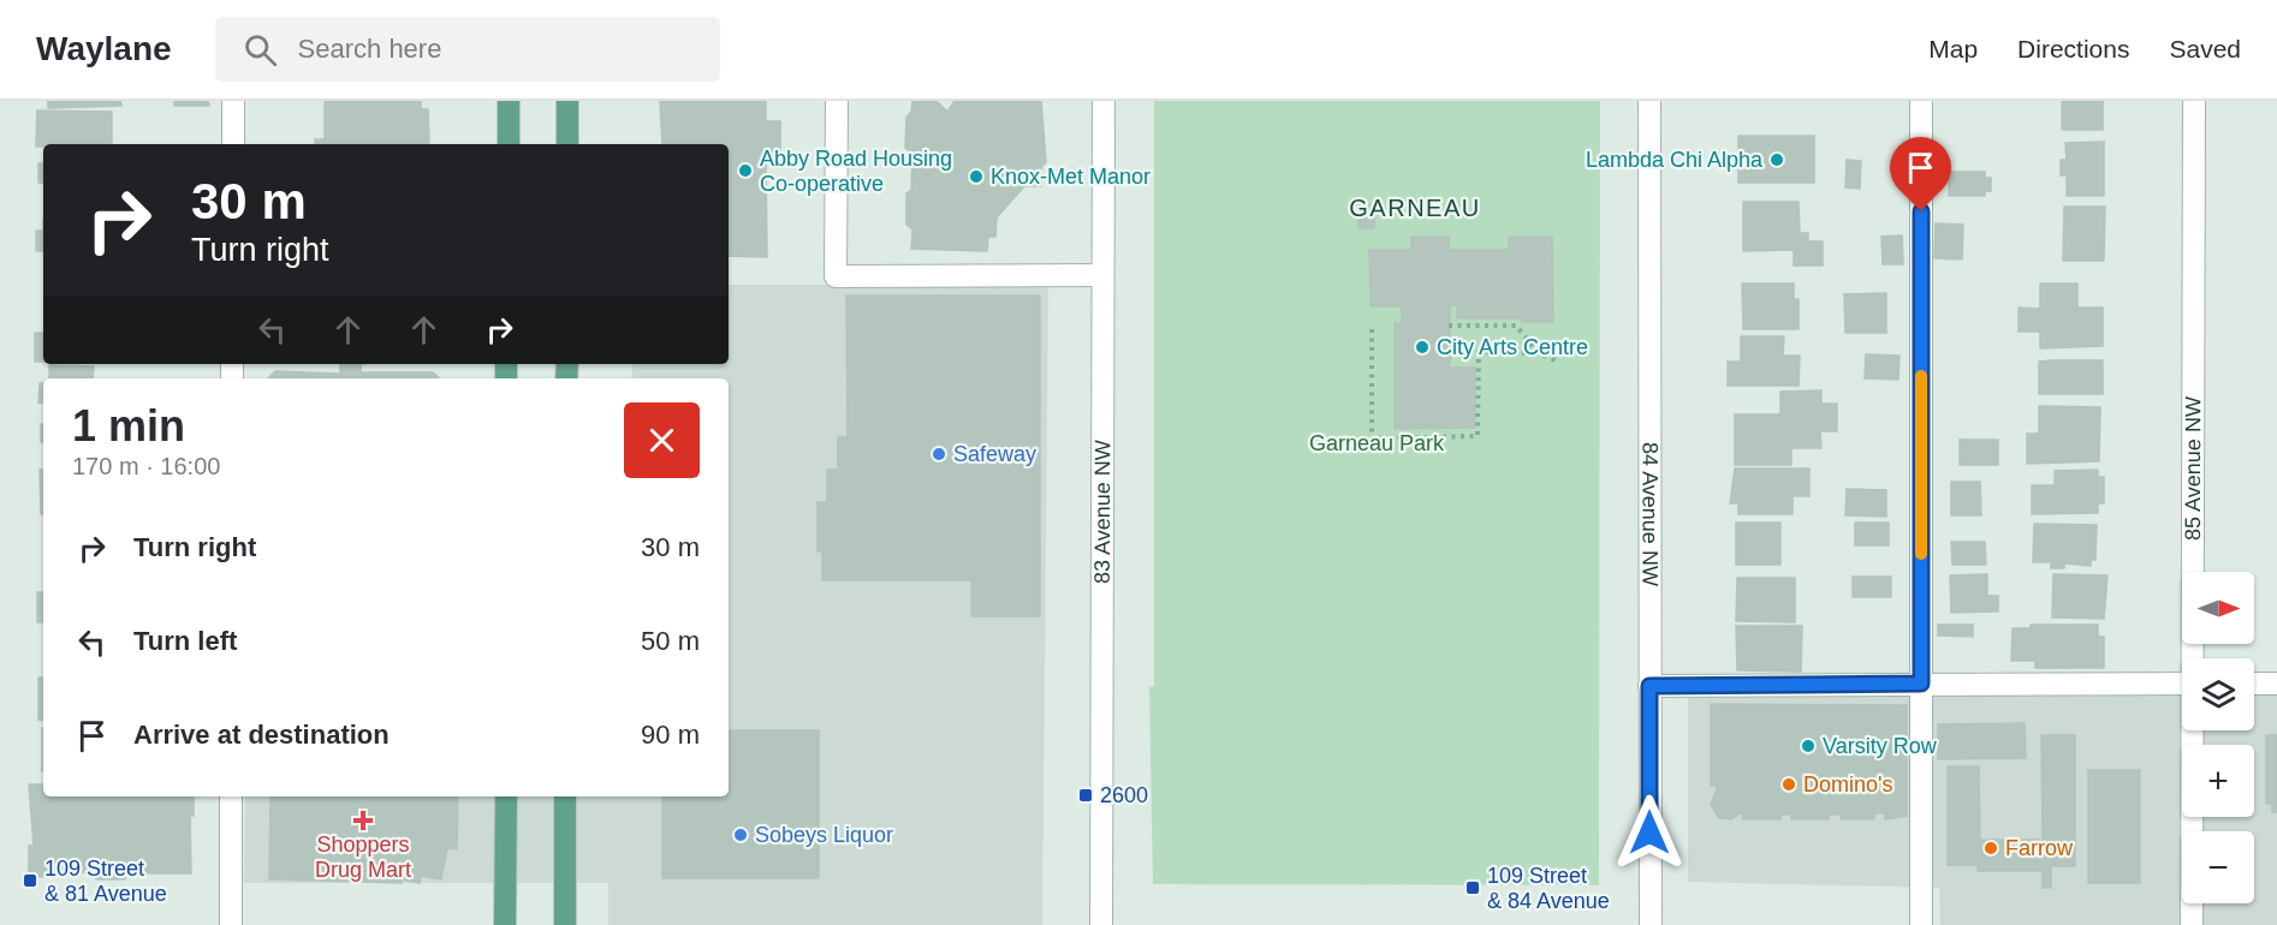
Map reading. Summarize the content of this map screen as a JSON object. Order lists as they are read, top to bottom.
{
  "streets": {
    "street": ["85 Avenue NW", "83 Avenue NW", "84 Avenue NW"]
  },
  "districts": ["GARNEAU"],
  "parks": ["Garneau Park"],
  "places": {
    "other": [
      "Lambda Chi Alpha",
      "Abby Road Housing Co-operative",
      "Knox-Met Manor",
      "City Arts Centre",
      "Safeway",
      "Varsity Row",
      "Domino's",
      "Sobeys Liquor",
      "Farrow"
    ],
    "transit": ["2600", "109 Street & 81 Avenue", "109 Street & 84 Avenue"],
    "health": ["Shoppers Drug Mart"]
  },
  "north": "right",
  "page": {
    "header": "Waylane",
    "search": "Search here",
    "nav": ["Map", "Directions", "Saved"],
    "turn": ["30 m", "Turn right"],
    "heading": ["1 min", "170 m · 16:00"],
    "list": [
      {
        "name": "Turn right",
        "value": "30 m"
      },
      {
        "name": "Turn left",
        "value": "50 m"
      },
      {
        "name": "Arrive at destination",
        "value": "90 m"
      }
    ],
    "map_buttons": ["+", "−"]
  }
}
